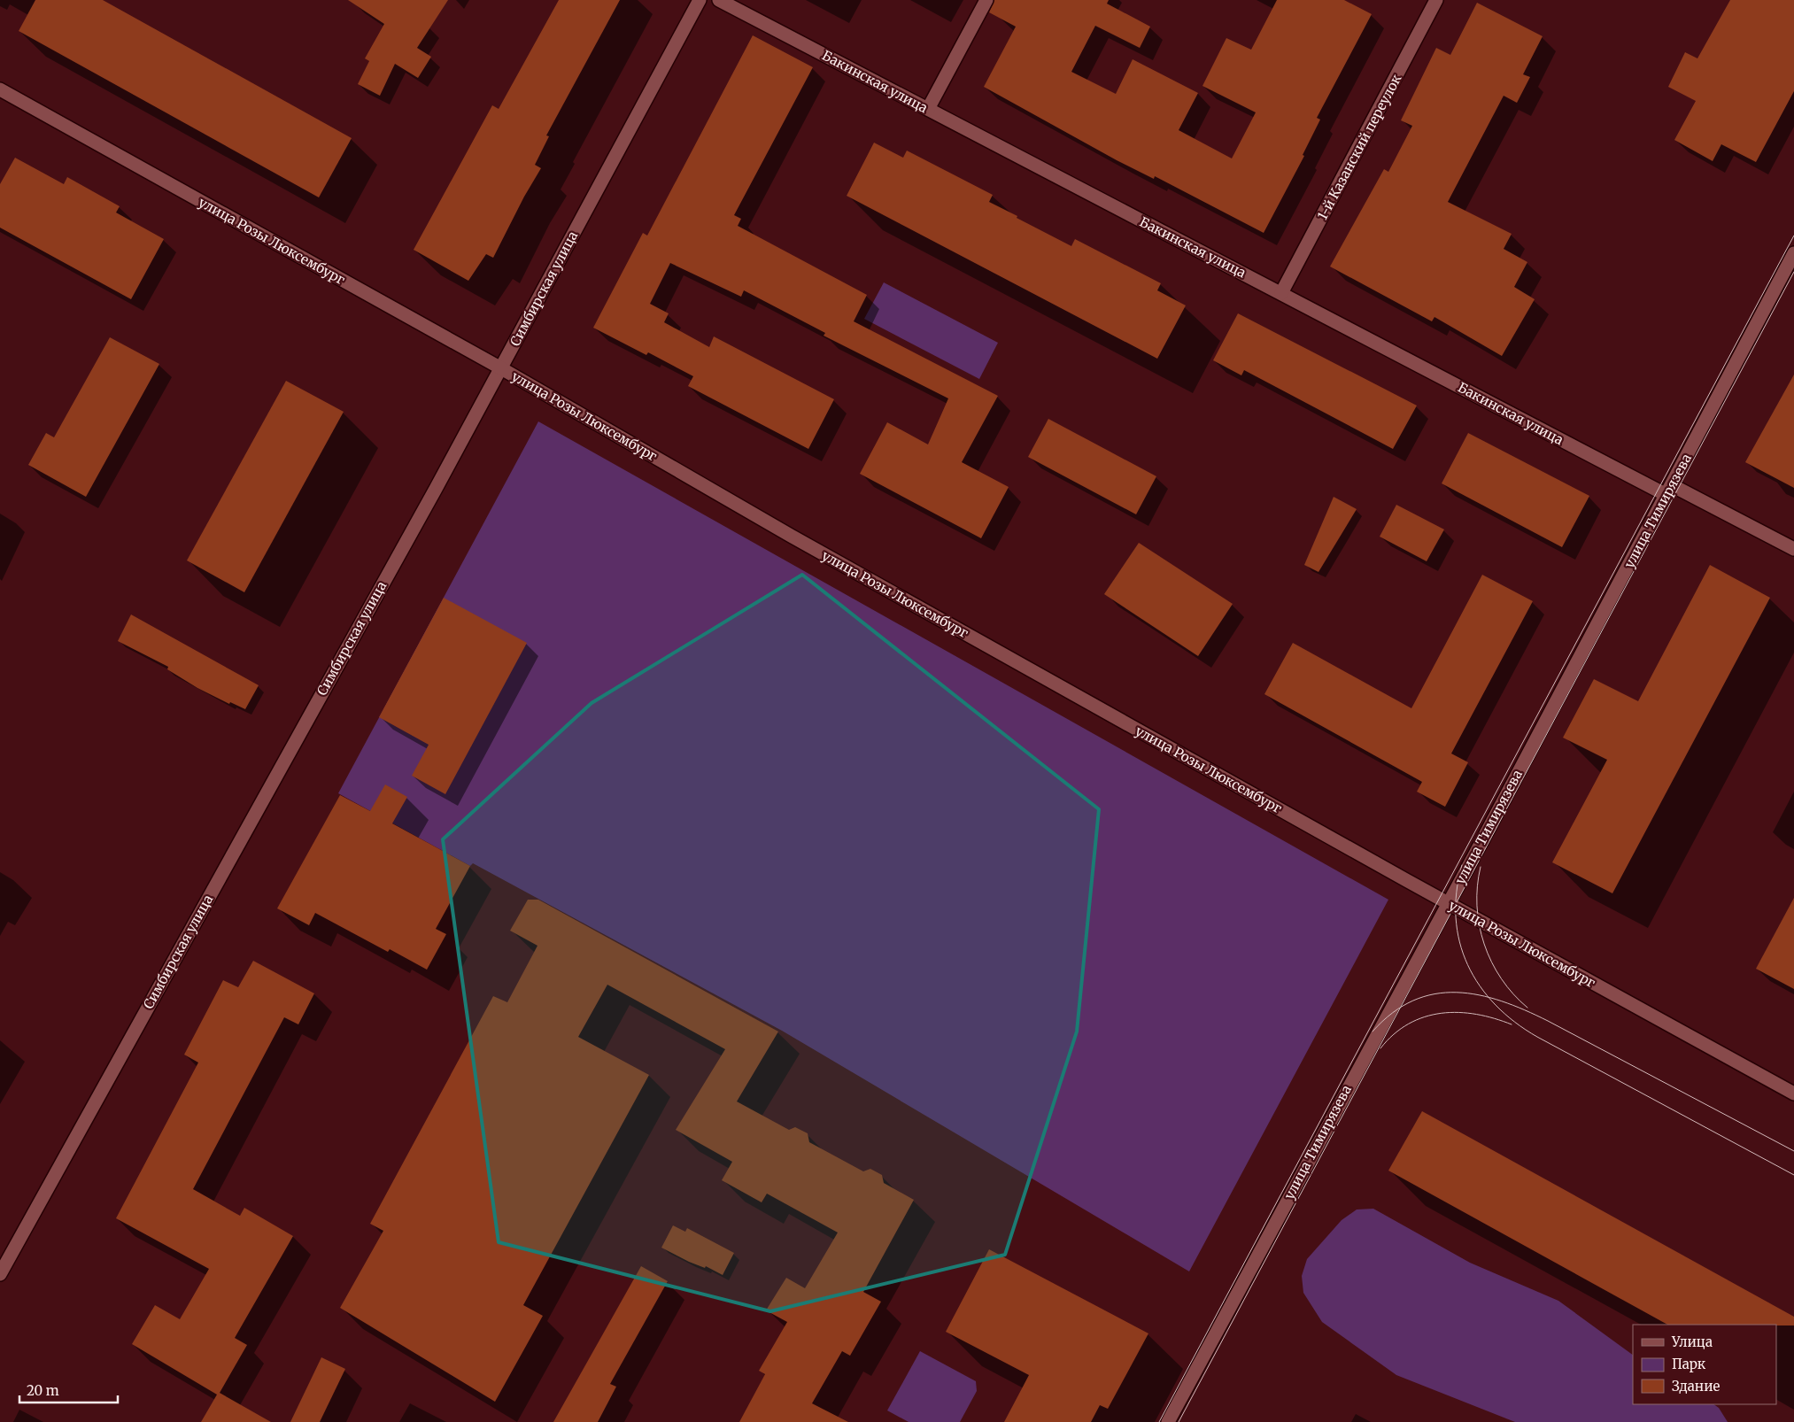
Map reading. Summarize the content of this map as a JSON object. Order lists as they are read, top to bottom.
{
  "streets": {
    "street": [
      "Бакинская улица",
      "1-й Казанский переулок",
      "улица Розы Люксембург",
      "Симбирская улица",
      "улица Тимирязева"
    ]
  },
  "crossings": [
    ["Бакинская улица", "1-й Казанский переулок"],
    ["Бакинская улица", "улица Тимирязева"],
    ["улица Розы Люксембург", "Симбирская улица"],
    ["улица Розы Люксембург", "улица Тимирязева"]
  ],
  "legend": ["Улица", "Парк", "Здание"],
  "scale_bar": "20 m"
}
